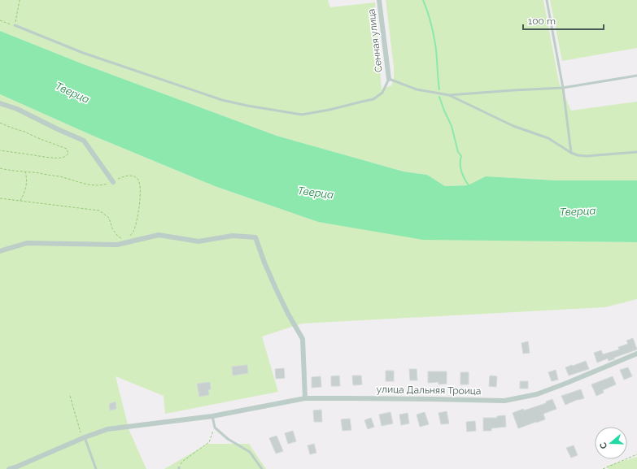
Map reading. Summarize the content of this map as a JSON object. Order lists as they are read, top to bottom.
{
  "streets": {
    "street": ["Сенная улица", "улица Дальняя Троица"]
  },
  "water": ["Тверца"],
  "scale_bar": "100 m",
  "north": "left"
}
